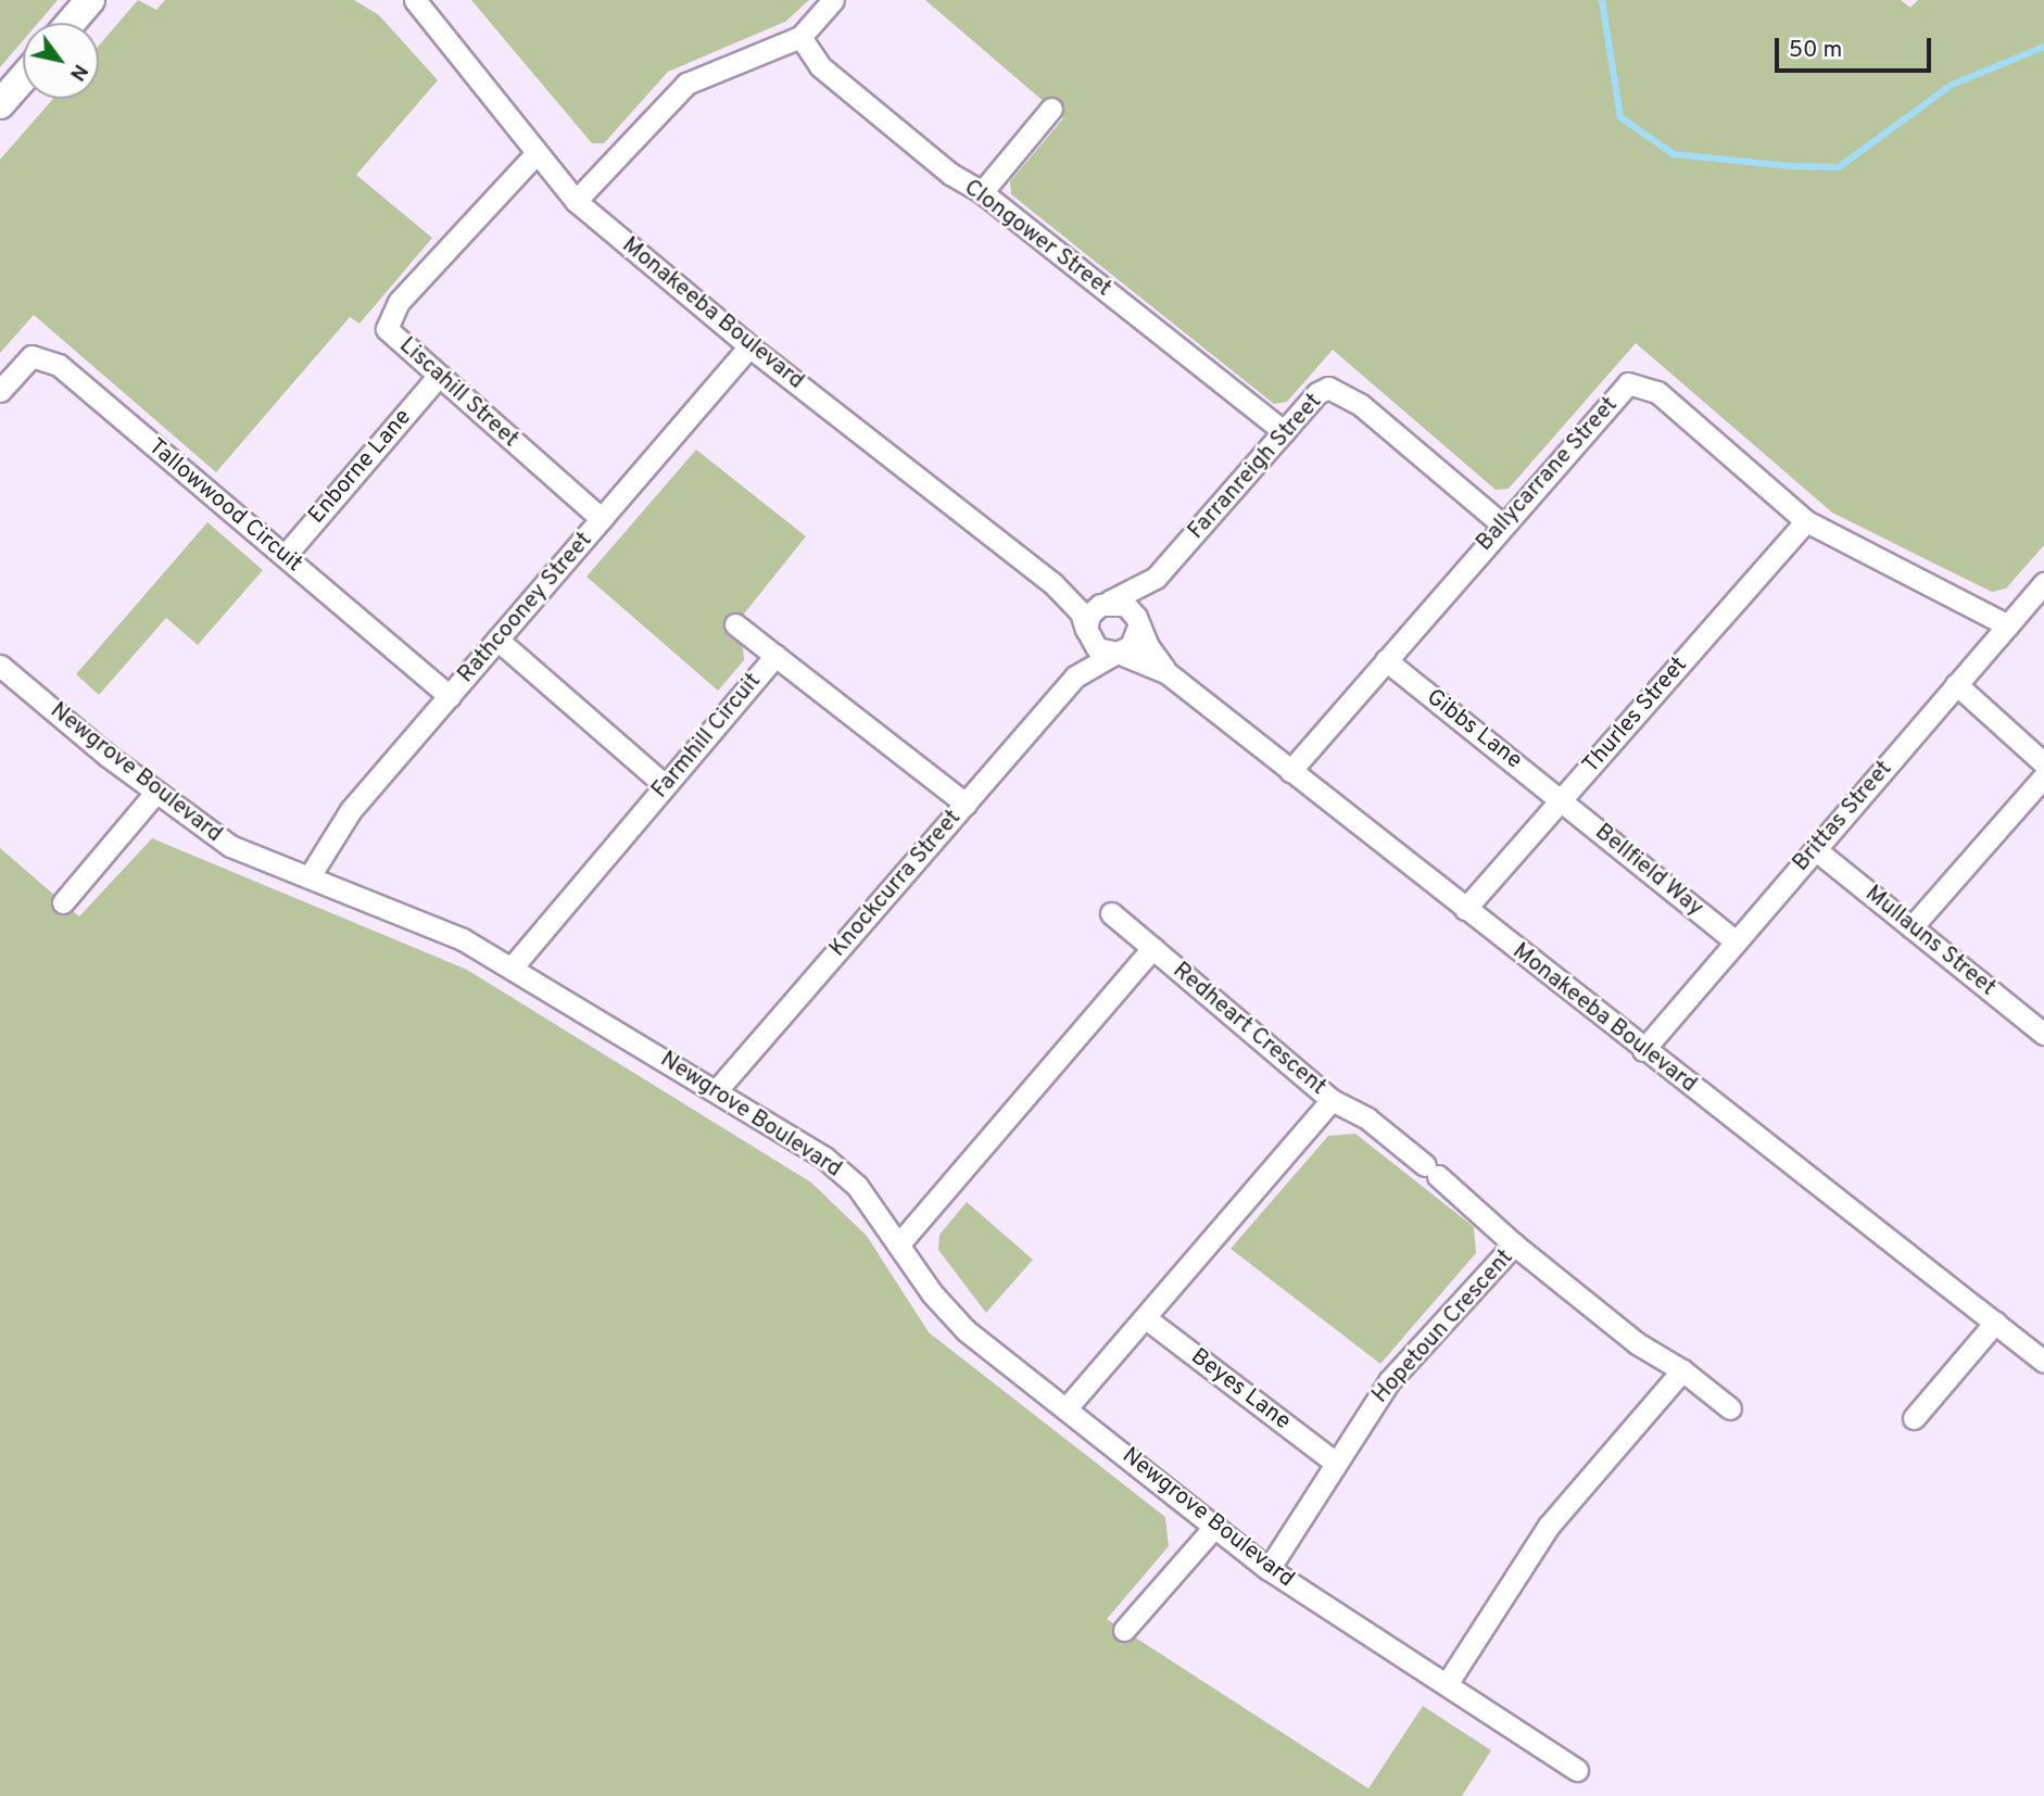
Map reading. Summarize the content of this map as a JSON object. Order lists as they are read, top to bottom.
{
  "streets": {
    "street": [
      "Clongower Street",
      "Monakeeba Boulevard",
      "Liscahill Street",
      "Enborne Lane",
      "Farranreigh Street",
      "Ballycarrane Street",
      "Tallowwood Circuit",
      "Rathcooney Street",
      "Thurles Street",
      "Gibbs Lane",
      "Farmhill Circuit",
      "Newgrove Boulevard",
      "Brittas Street",
      "Bellfield Way",
      "Knockcurra Street",
      "Mullauns Street",
      "Redheart Crescent",
      "Hopetoun Crescent",
      "Beyes Lane"
    ]
  },
  "crossings": [
    ["Clongower Street", "Farranreigh Street"],
    ["Monakeeba Boulevard", "Liscahill Street"],
    ["Monakeeba Boulevard", "Farranreigh Street"],
    ["Monakeeba Boulevard", "Ballycarrane Street"],
    ["Monakeeba Boulevard", "Rathcooney Street"],
    ["Monakeeba Boulevard", "Thurles Street"],
    ["Monakeeba Boulevard", "Brittas Street"],
    ["Monakeeba Boulevard", "Knockcurra Street"],
    ["Liscahill Street", "Enborne Lane"],
    ["Liscahill Street", "Rathcooney Street"],
    ["Enborne Lane", "Tallowwood Circuit"],
    ["Farranreigh Street", "Ballycarrane Street"],
    ["Farranreigh Street", "Knockcurra Street"],
    ["Ballycarrane Street", "Thurles Street"],
    ["Ballycarrane Street", "Gibbs Lane"],
    ["Ballycarrane Street", "Brittas Street"],
    ["Tallowwood Circuit", "Rathcooney Street"],
    ["Rathcooney Street", "Newgrove Boulevard"],
    ["Thurles Street", "Gibbs Lane"],
    ["Thurles Street", "Bellfield Way"],
    ["Gibbs Lane", "Bellfield Way"],
    ["Farmhill Circuit", "Newgrove Boulevard"],
    ["Farmhill Circuit", "Knockcurra Street"],
    ["Newgrove Boulevard", "Knockcurra Street"],
    ["Newgrove Boulevard", "Redheart Crescent"],
    ["Newgrove Boulevard", "Hopetoun Crescent"],
    ["Brittas Street", "Bellfield Way"],
    ["Brittas Street", "Mullauns Street"],
    ["Redheart Crescent", "Beyes Lane"],
    ["Hopetoun Crescent", "Beyes Lane"]
  ],
  "scale_bar": "50 m",
  "north": "bottom right"
}
